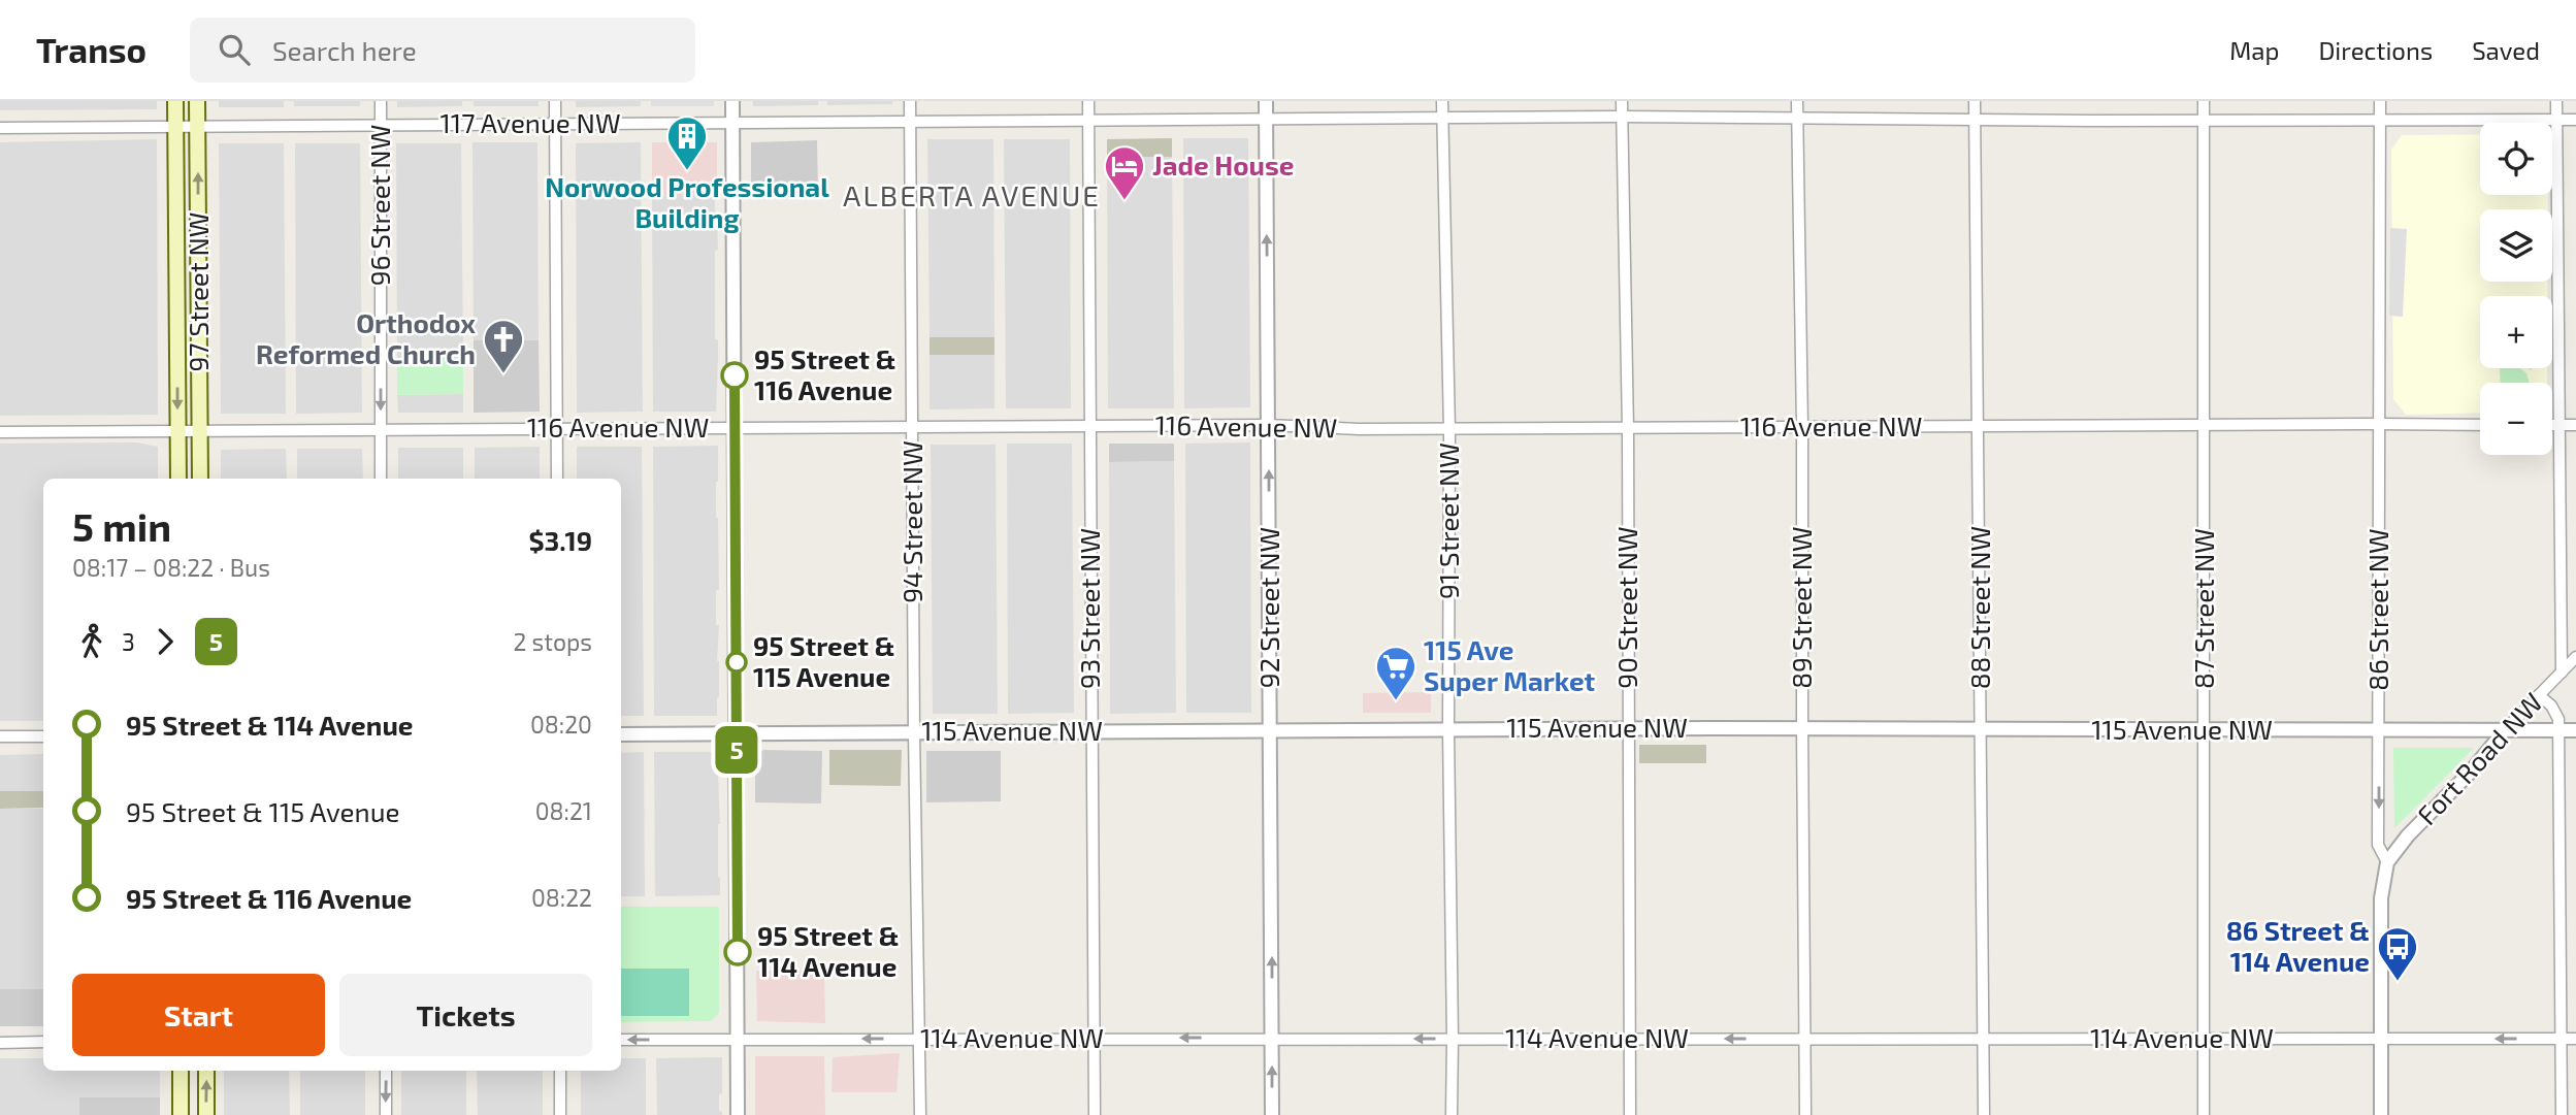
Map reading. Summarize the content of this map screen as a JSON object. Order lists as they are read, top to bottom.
{
  "streets": {
    "main road": ["97 Street NW"],
    "street": [
      "117 Avenue NW",
      "96 Street NW",
      "116 Avenue NW",
      "91 Street NW",
      "94 Street NW",
      "92 Street NW",
      "90 Street NW",
      "89 Street NW",
      "88 Street NW",
      "93 Street NW",
      "87 Street NW",
      "86 Street NW",
      "115 Avenue NW",
      "Fort Road NW",
      "114 Avenue NW"
    ]
  },
  "crossings": [
    ["117 Avenue NW", "96 Street NW"],
    ["117 Avenue NW", "97 Street NW"],
    ["117 Avenue NW", "91 Street NW"],
    ["117 Avenue NW", "94 Street NW"],
    ["117 Avenue NW", "92 Street NW"],
    ["117 Avenue NW", "90 Street NW"],
    ["117 Avenue NW", "89 Street NW"],
    ["117 Avenue NW", "88 Street NW"],
    ["117 Avenue NW", "93 Street NW"],
    ["117 Avenue NW", "87 Street NW"],
    ["117 Avenue NW", "86 Street NW"],
    ["96 Street NW", "116 Avenue NW"],
    ["97 Street NW", "116 Avenue NW"],
    ["116 Avenue NW", "91 Street NW"],
    ["116 Avenue NW", "94 Street NW"],
    ["116 Avenue NW", "92 Street NW"],
    ["116 Avenue NW", "90 Street NW"],
    ["116 Avenue NW", "89 Street NW"],
    ["116 Avenue NW", "88 Street NW"],
    ["116 Avenue NW", "93 Street NW"],
    ["116 Avenue NW", "87 Street NW"],
    ["116 Avenue NW", "86 Street NW"],
    ["91 Street NW", "115 Avenue NW"],
    ["91 Street NW", "114 Avenue NW"],
    ["94 Street NW", "115 Avenue NW"],
    ["94 Street NW", "114 Avenue NW"],
    ["92 Street NW", "115 Avenue NW"],
    ["92 Street NW", "114 Avenue NW"],
    ["90 Street NW", "115 Avenue NW"],
    ["90 Street NW", "114 Avenue NW"],
    ["89 Street NW", "115 Avenue NW"],
    ["89 Street NW", "114 Avenue NW"],
    ["88 Street NW", "115 Avenue NW"],
    ["88 Street NW", "114 Avenue NW"],
    ["93 Street NW", "115 Avenue NW"],
    ["93 Street NW", "114 Avenue NW"],
    ["87 Street NW", "115 Avenue NW"],
    ["87 Street NW", "114 Avenue NW"],
    ["86 Street NW", "115 Avenue NW"],
    ["86 Street NW", "Fort Road NW"],
    ["86 Street NW", "114 Avenue NW"],
    ["115 Avenue NW", "Fort Road NW"]
  ],
  "one_way": ["96 Street NW", "92 Street NW", "114 Avenue NW"],
  "districts": ["ALBERTA AVENUE"],
  "places": {
    "building": ["Norwood Professional Building"],
    "hotel": ["Jade House"],
    "church": ["Orthodox Reformed Church"],
    "other": ["95 Street & 116 Avenue", "95 Street & 115 Avenue", "95 Street & 114 Avenue"],
    "supermarket": ["115 Ave Super Market"],
    "bus stop": ["86 Street & 114 Avenue"]
  },
  "lines": ["bus line 5"],
  "page": {
    "header": "Transo",
    "search": "Search here",
    "nav": ["Map", "Directions", "Saved"],
    "on_map": "5",
    "map_buttons": ["+", "−"],
    "heading": ["5 min", "08:17 – 08:22 · Bus", "$3.19"],
    "legs": ["3", "5", "2 stops"],
    "list": [
      {
        "name": "95 Street & 114 Avenue",
        "value": "08:20"
      },
      {
        "name": "95 Street & 115 Avenue",
        "value": "08:21"
      },
      {
        "name": "95 Street & 116 Avenue",
        "value": "08:22"
      }
    ],
    "buttons": ["Start", "Tickets"]
  }
}
